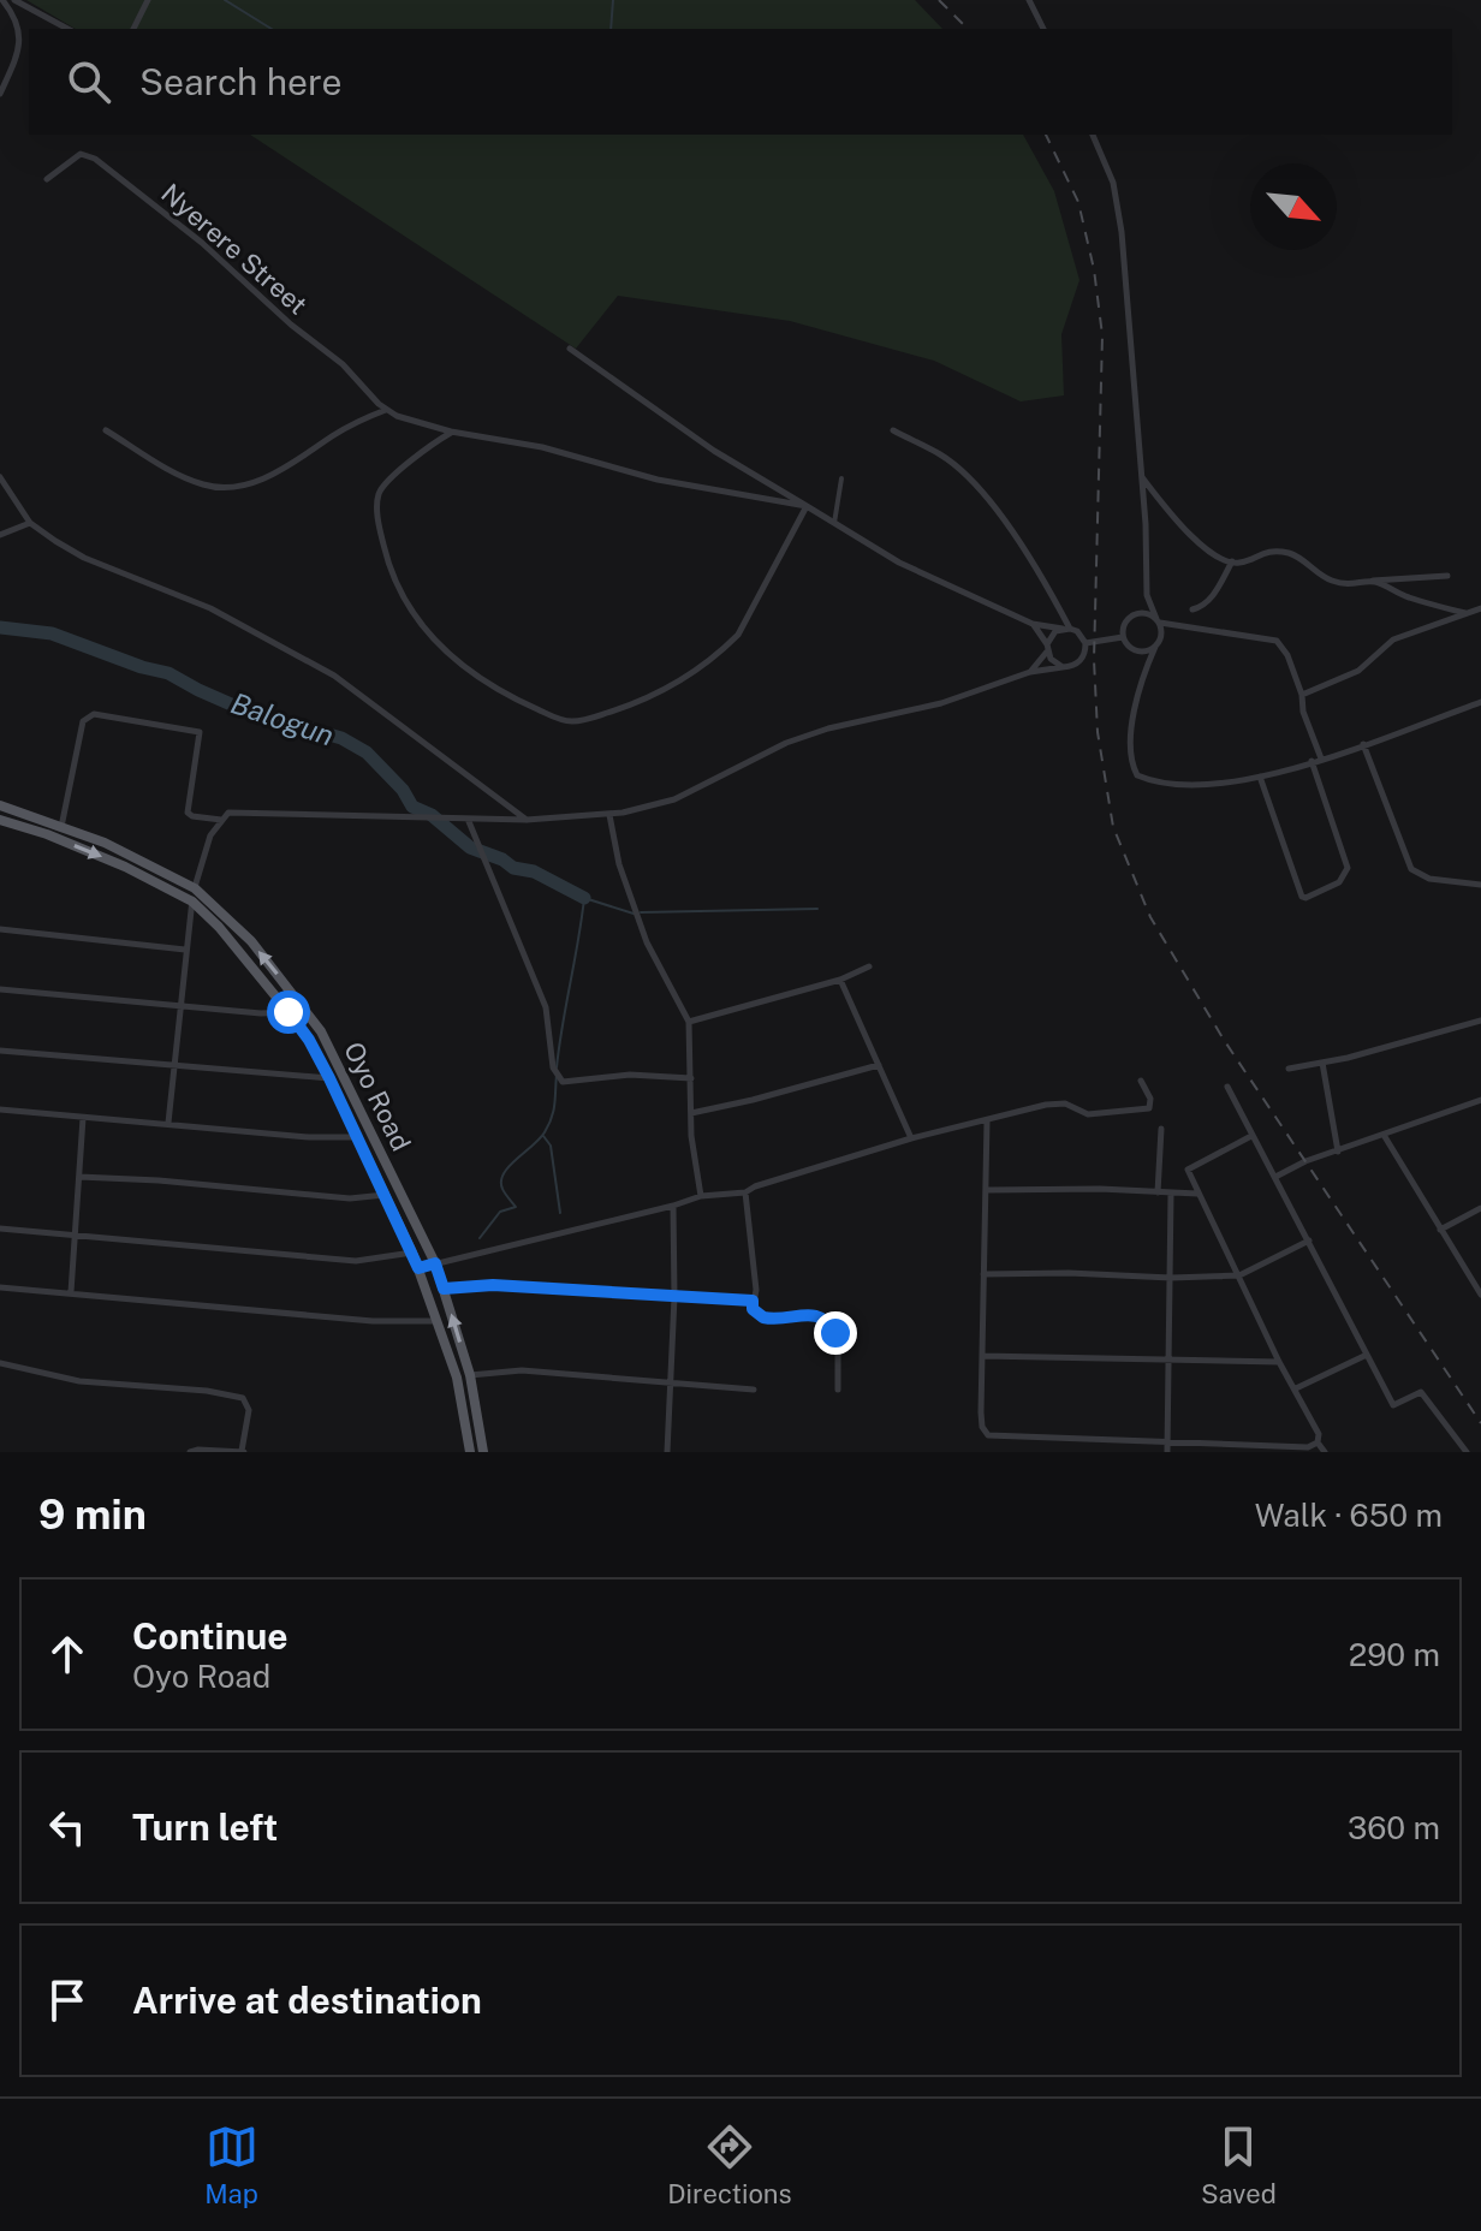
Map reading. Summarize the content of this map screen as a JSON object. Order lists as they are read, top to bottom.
{
  "streets": {
    "main road": ["Oyo Road"],
    "street": ["Nyerere Street"]
  },
  "water": ["Balogun"],
  "north": "bottom right",
  "page": {
    "search": "Search here",
    "heading": ["9 min", "Walk · 650 m"],
    "list": [
      ["Continue", "Oyo Road", "290 m"],
      ["Turn left", "360 m"],
      "Arrive at destination"
    ],
    "nav": ["Map", "Directions", "Saved"]
  }
}
